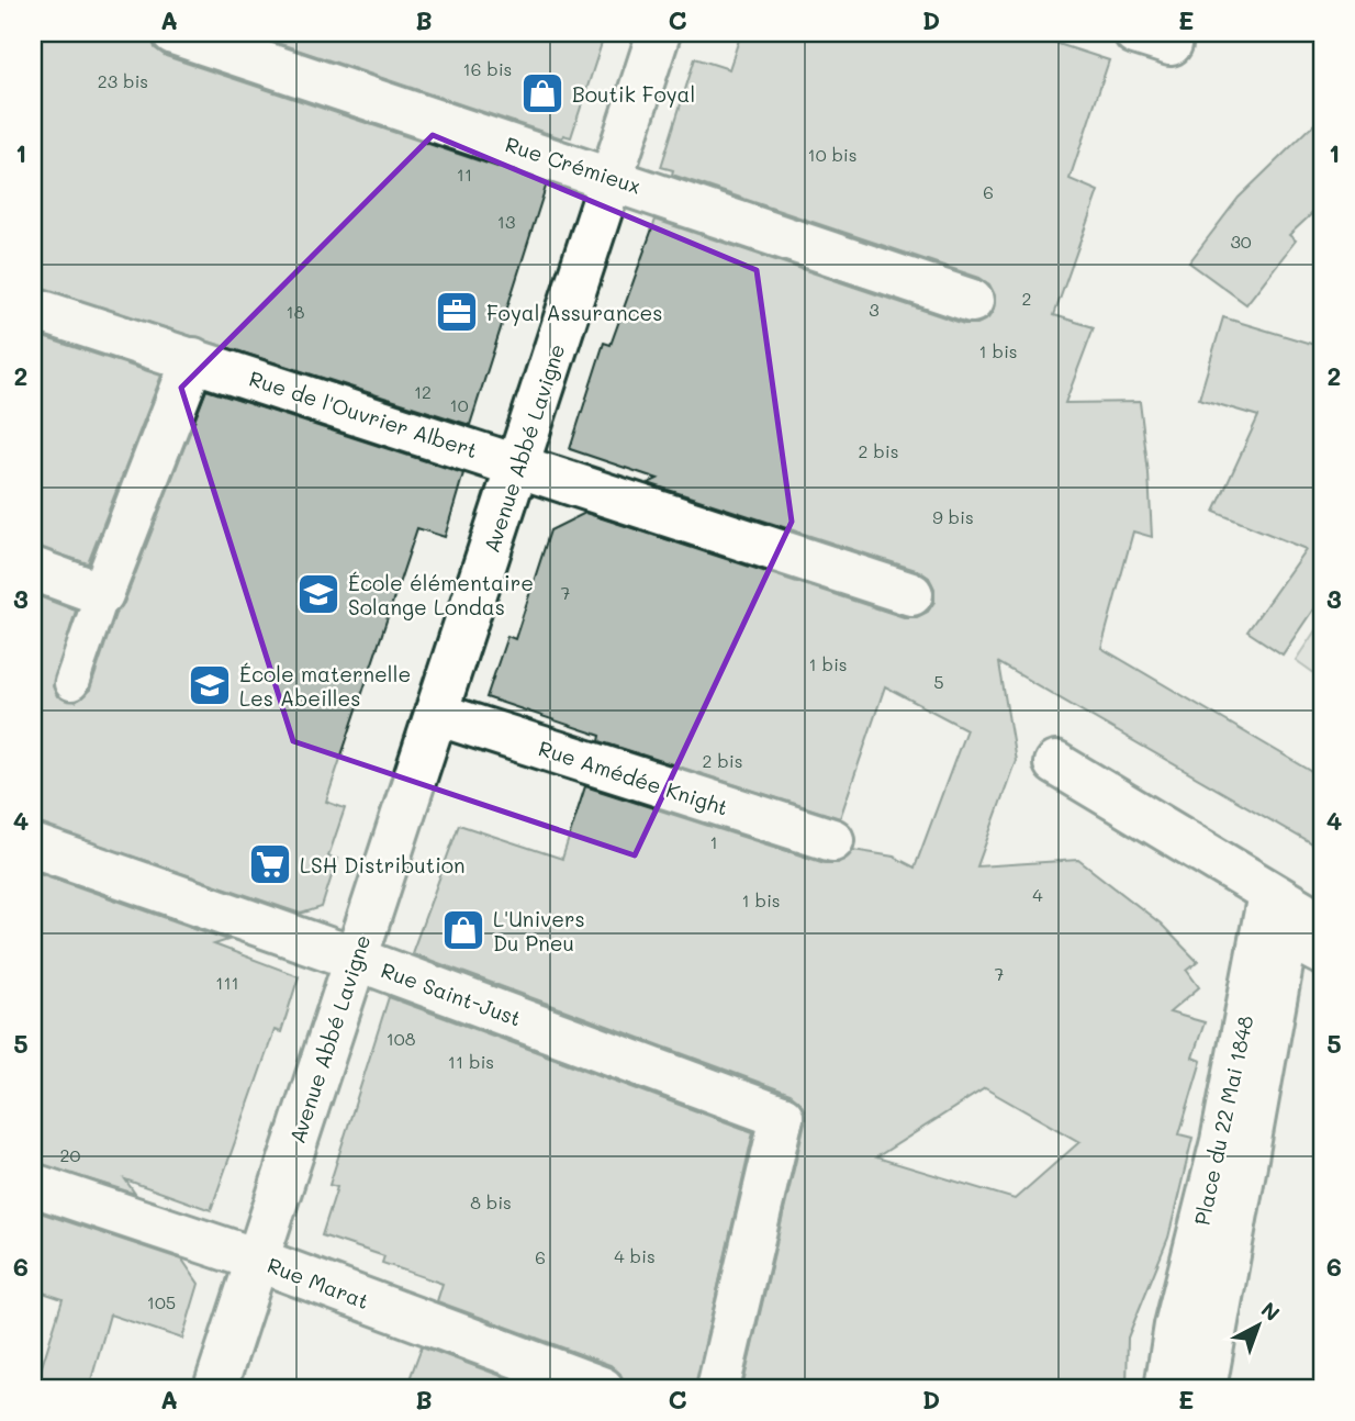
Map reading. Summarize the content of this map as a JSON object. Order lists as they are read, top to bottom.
{
  "streets": {
    "street": [
      "Rue Crémieux",
      "Rue de l'Ouvrier Albert",
      "Avenue Abbé Lavigne",
      "Rue Amédée Knight",
      "Rue Saint-Just",
      "Place du 22 Mai 1848",
      "Rue Marat"
    ]
  },
  "crossings": [
    ["Rue Crémieux", "Avenue Abbé Lavigne"],
    ["Rue de l'Ouvrier Albert", "Avenue Abbé Lavigne"],
    ["Avenue Abbé Lavigne", "Rue Amédée Knight"],
    ["Avenue Abbé Lavigne", "Rue Saint-Just"],
    ["Avenue Abbé Lavigne", "Rue Marat"]
  ],
  "places": {
    "shop": ["Boutik Foyal", "L'Univers Du Pneu"],
    "office": ["Foyal Assurances"],
    "school or university": ["École élémentaire Solange Londas", "École maternelle Les Abeilles"],
    "supermarket": ["LSH Distribution"]
  },
  "house_numbers": [
    "16 bis",
    "23 bis",
    "10 bis",
    "11",
    "6",
    "13",
    "30",
    "2",
    "3",
    "18",
    "1 bis",
    "12",
    "10",
    "2 bis",
    "9 bis",
    "7",
    "1 bis",
    "5",
    "2 bis",
    "1",
    "4",
    "1 bis",
    "7",
    "111",
    "108",
    "11 bis",
    "20",
    "8 bis",
    "4 bis",
    "6",
    "105"
  ],
  "north": "top right",
  "grid": {
    "columns": [
      "A",
      "B",
      "C",
      "D",
      "E"
    ],
    "rows": [
      "1",
      "2",
      "3",
      "4",
      "5",
      "6"
    ]
  }
}
